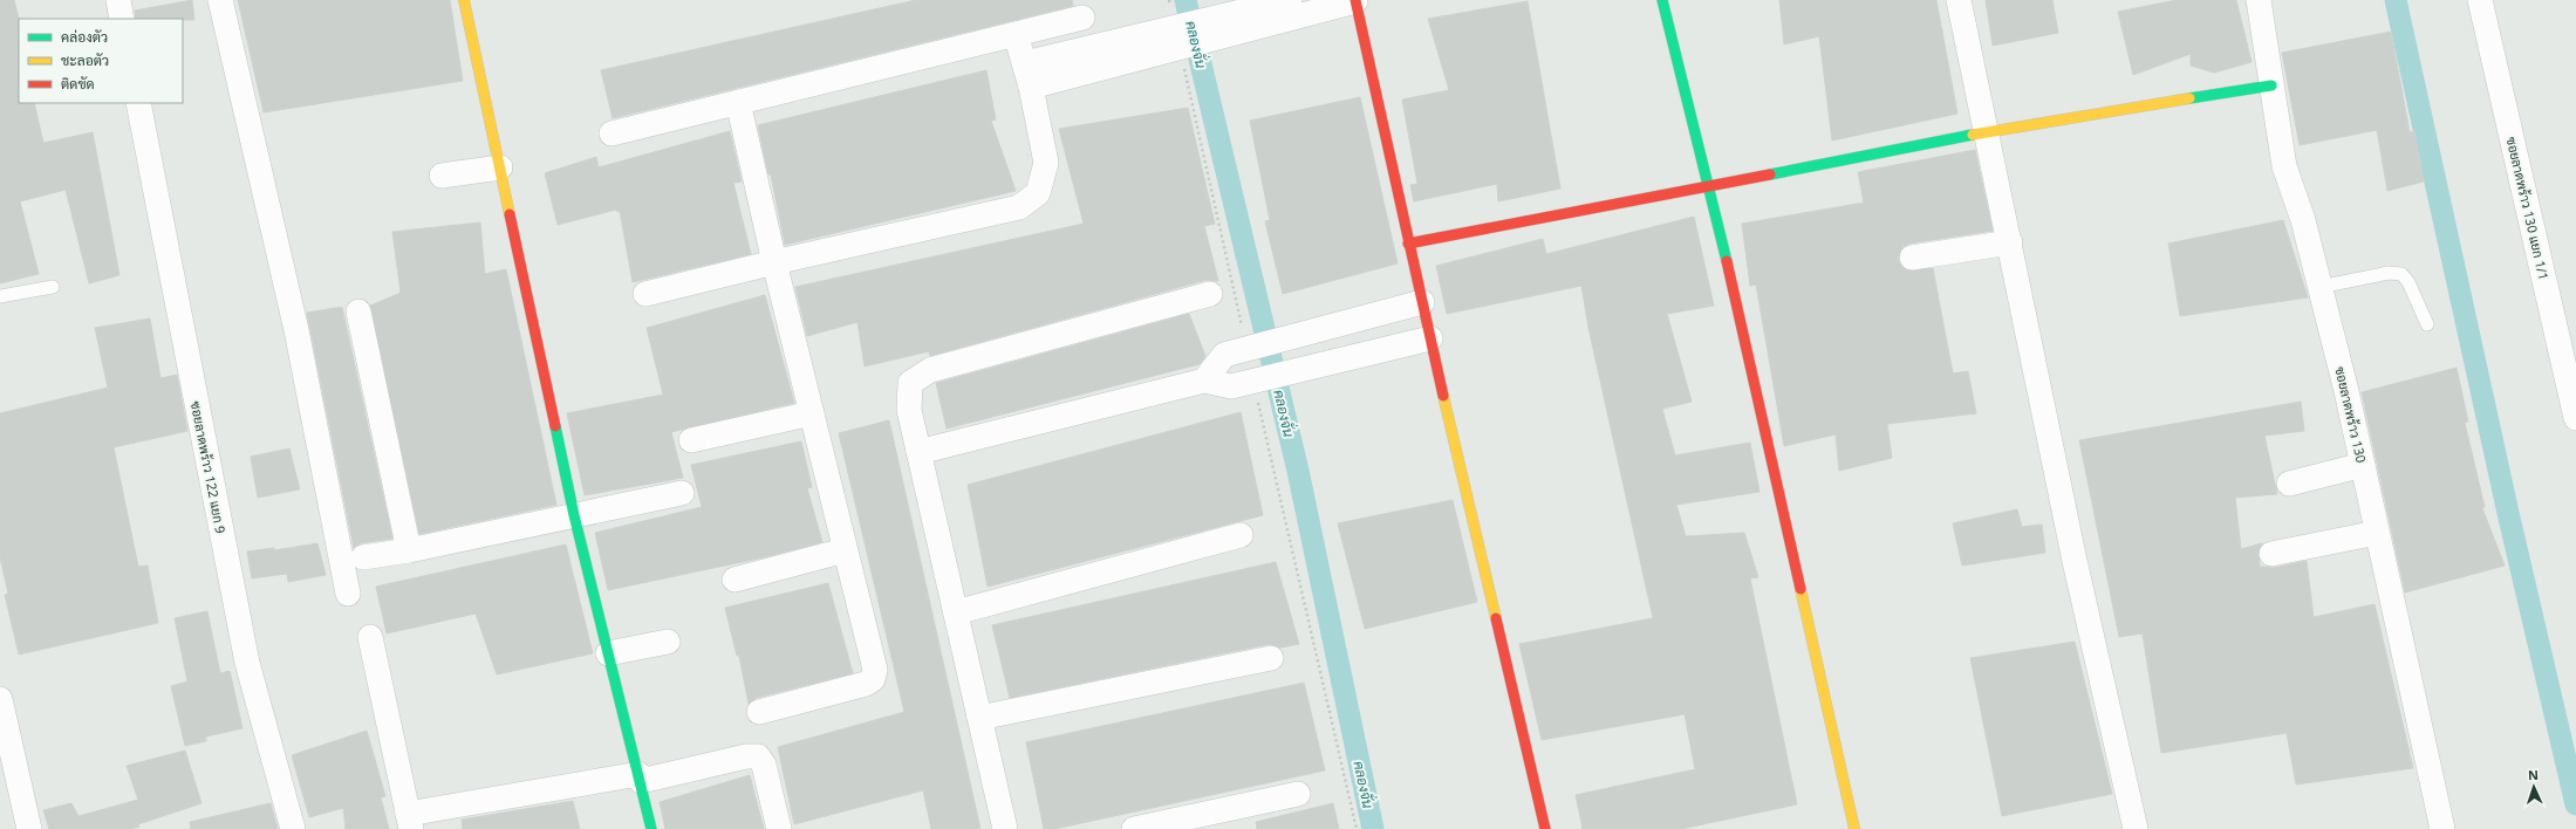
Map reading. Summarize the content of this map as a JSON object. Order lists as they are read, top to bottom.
{
  "streets": {
    "street": ["ซอยลาดพร้าว 130 แยก 1/1", "ซอยลาดพร้าว 130", "ซอยลาดพร้าว 122 แยก 9"]
  },
  "water": ["คลองจั่น"],
  "legend": ["คล่องตัว", "ชะลอตัว", "ติดขัด"],
  "north": "top"
}
